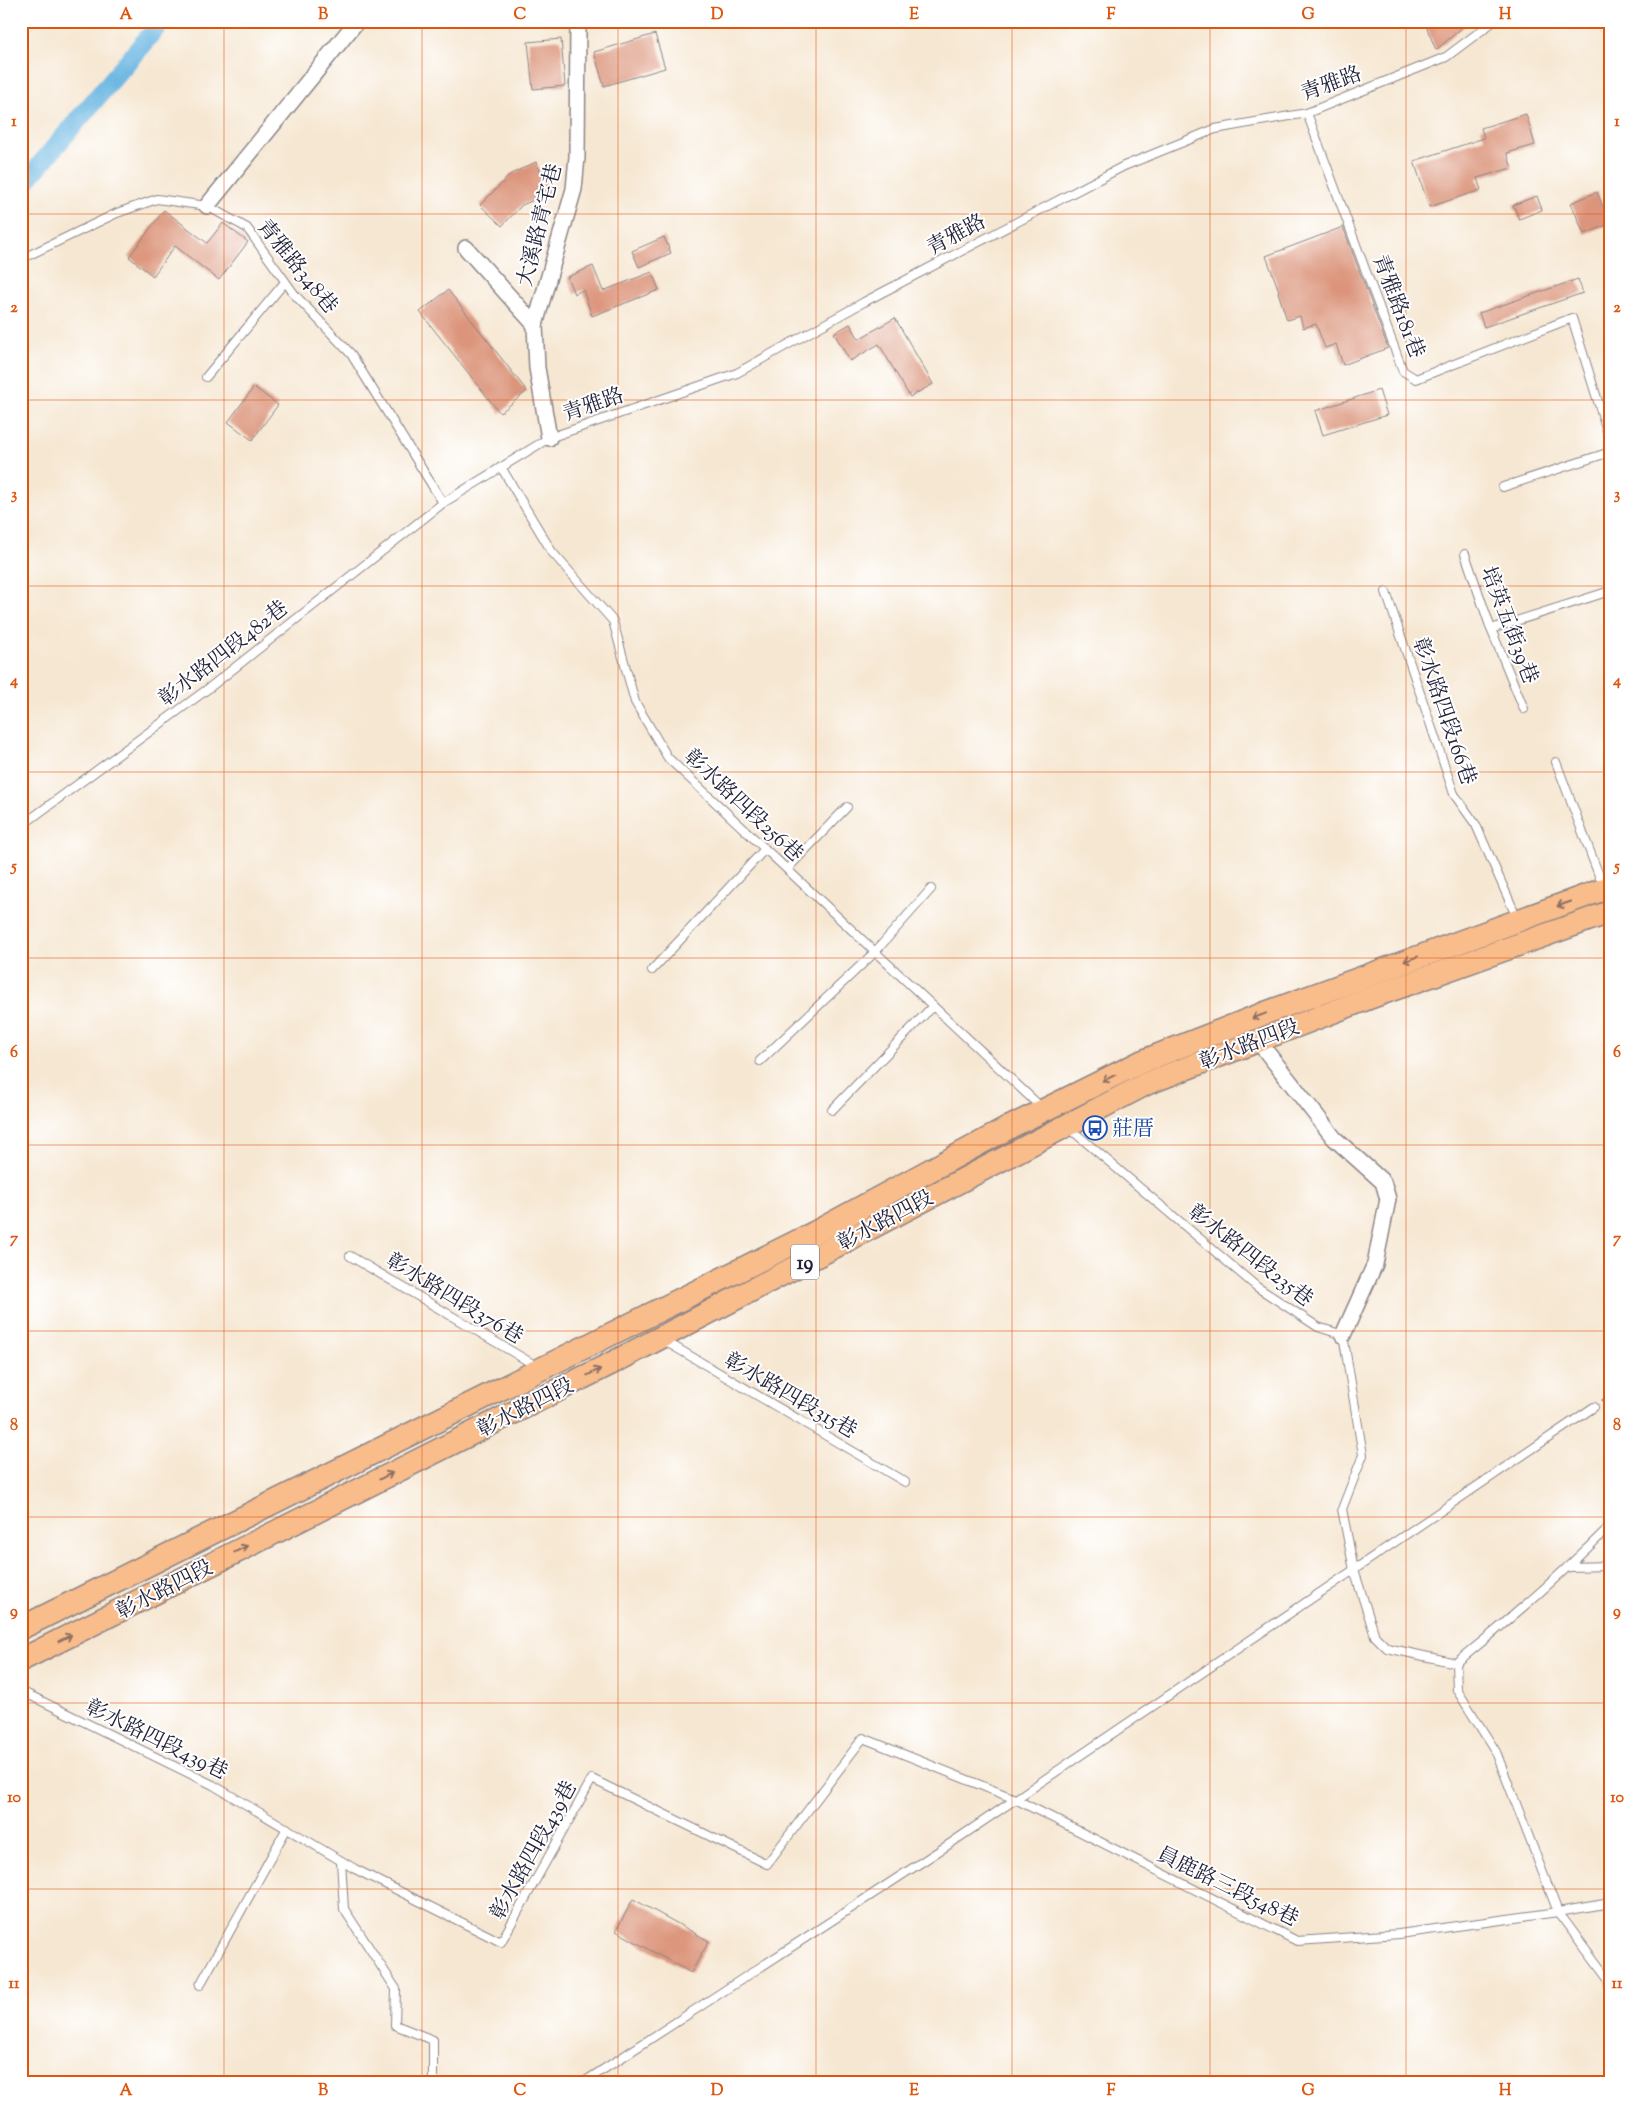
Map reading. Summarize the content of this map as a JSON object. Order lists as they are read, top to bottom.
{
  "streets": {
    "main road": ["彰水路四段", "19"],
    "street": ["大溪路青宅巷"],
    "lane": [
      "青雅路",
      "青雅路348巷",
      "青雅路181巷",
      "培英五街39巷",
      "彰水路四段482巷",
      "彰水路四段166巷",
      "彰水路四段256巷",
      "彰水路四段235巷",
      "彰水路四段376巷",
      "彰水路四段315巷",
      "彰水路四段439巷",
      "員鹿路三段548巷"
    ]
  },
  "crossings": [
    ["青雅路", "大溪路青宅巷"],
    ["青雅路", "青雅路348巷"],
    ["青雅路", "青雅路181巷"],
    ["青雅路", "彰水路四段482巷"],
    ["青雅路", "彰水路四段256巷"],
    ["青雅路348巷", "彰水路四段482巷"],
    ["彰水路四段166巷", "彰水路四段"],
    ["彰水路四段256巷", "彰水路四段"],
    ["彰水路四段256巷", "彰水路四段235巷"],
    ["彰水路四段", "彰水路四段235巷"],
    ["彰水路四段", "彰水路四段376巷"],
    ["彰水路四段", "彰水路四段315巷"],
    ["彰水路四段439巷", "員鹿路三段548巷"]
  ],
  "places": {
    "bus stop": ["莊厝"]
  },
  "grid": {
    "columns": [
      "A",
      "B",
      "C",
      "D",
      "E",
      "F",
      "G",
      "H"
    ],
    "rows": [
      "1",
      "2",
      "3",
      "4",
      "5",
      "6",
      "7",
      "8",
      "9",
      "10",
      "11"
    ]
  }
}
